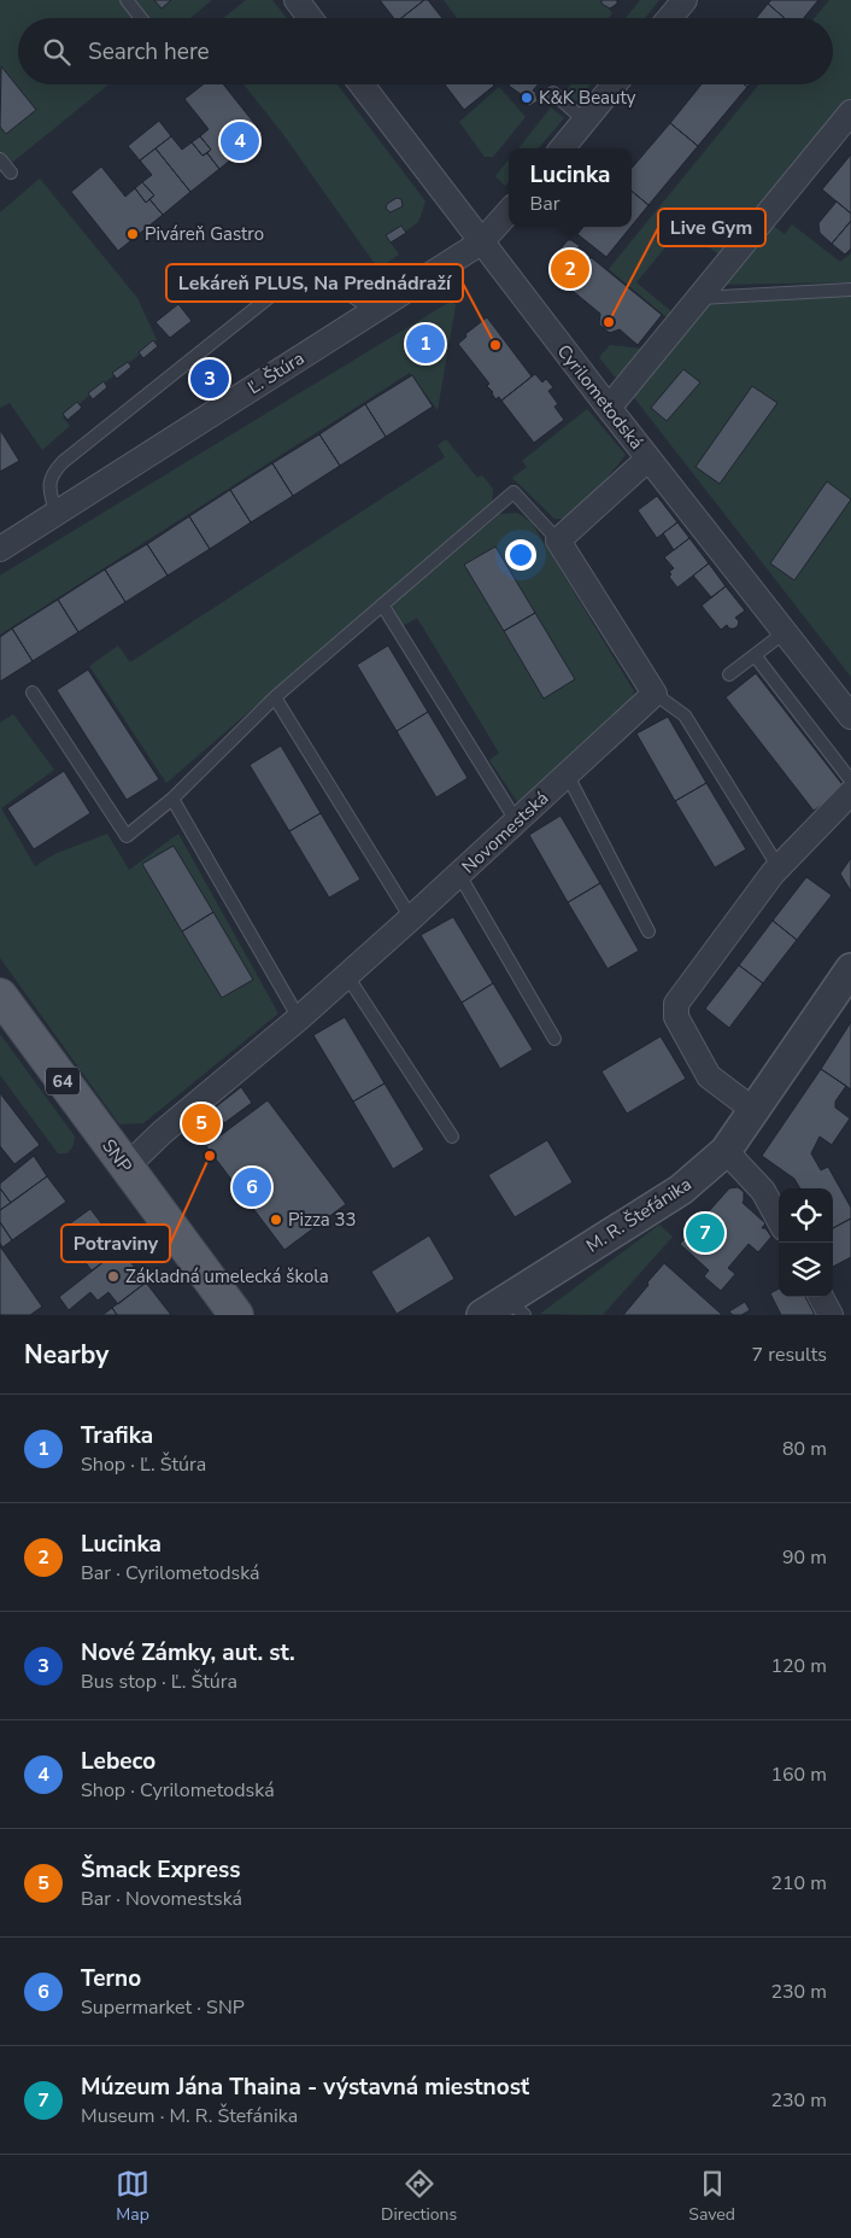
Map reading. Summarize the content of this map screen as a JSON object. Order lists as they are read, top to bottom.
{
  "streets": {
    "main road": ["64", "SNP"],
    "street": [
      "Ľ. Štúra",
      "Cyrilometodská",
      "Novomestská",
      "M. R. Štefánika"
    ]
  },
  "crossings": [
    ["Ľ. Štúra", "Cyrilometodská"],
    ["Novomestská", "SNP"]
  ],
  "places": [
    "K&K Beauty",
    "Piváreň Gastro",
    "Live Gym",
    "Lekáreň PLUS, Na Prednádraží",
    "Potraviny",
    "Pizza 33",
    "Základná umelecká škola"
  ],
  "page": {
    "search": "Search here",
    "pins": [
      "4",
      "2",
      "1",
      "3",
      "5",
      "6",
      "7"
    ],
    "popup": ["Lucinka", "Bar"],
    "heading": ["Nearby", "7 results"],
    "list": [
      {
        "mark": "1",
        "name": "Trafika",
        "note": "Shop · Ľ. Štúra",
        "value": "80 m"
      },
      {
        "mark": "2",
        "name": "Lucinka",
        "note": "Bar · Cyrilometodská",
        "value": "90 m"
      },
      {
        "mark": "3",
        "name": "Nové Zámky, aut. st.",
        "note": "Bus stop · Ľ. Štúra",
        "value": "120 m"
      },
      {
        "mark": "4",
        "name": "Lebeco",
        "note": "Shop · Cyrilometodská",
        "value": "160 m"
      },
      {
        "mark": "5",
        "name": "Šmack Express",
        "note": "Bar · Novomestská",
        "value": "210 m"
      },
      {
        "mark": "6",
        "name": "Terno",
        "note": "Supermarket · SNP",
        "value": "230 m"
      },
      {
        "mark": "7",
        "name": "Múzeum Jána Thaina - výstavná miestnosť",
        "note": "Museum · M. R. Štefánika",
        "value": "230 m"
      }
    ],
    "nav": ["Map", "Directions", "Saved"]
  }
}
